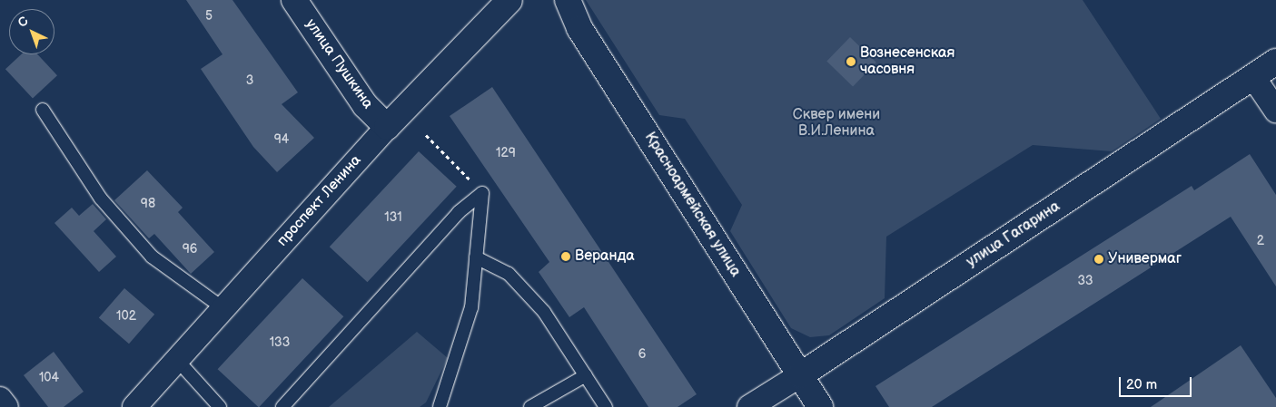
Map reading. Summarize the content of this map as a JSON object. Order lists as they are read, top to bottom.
{
  "streets": {
    "street": [
      "улица Пушкина",
      "проспект Ленина",
      "Красноармейская улица",
      "улица Гагарина"
    ]
  },
  "crossings": [
    ["улица Пушкина", "проспект Ленина"],
    ["Красноармейская улица", "улица Гагарина"]
  ],
  "parks": ["Сквер имени В.И.Ленина"],
  "places": ["Вознесенская часовня", "Веранда", "Универмаг"],
  "house_numbers": [
    "5",
    "3",
    "94",
    "129",
    "98",
    "131",
    "2",
    "96",
    "33",
    "102",
    "133",
    "6",
    "104"
  ],
  "scale_bar": "20 m",
  "north": "top left"
}
